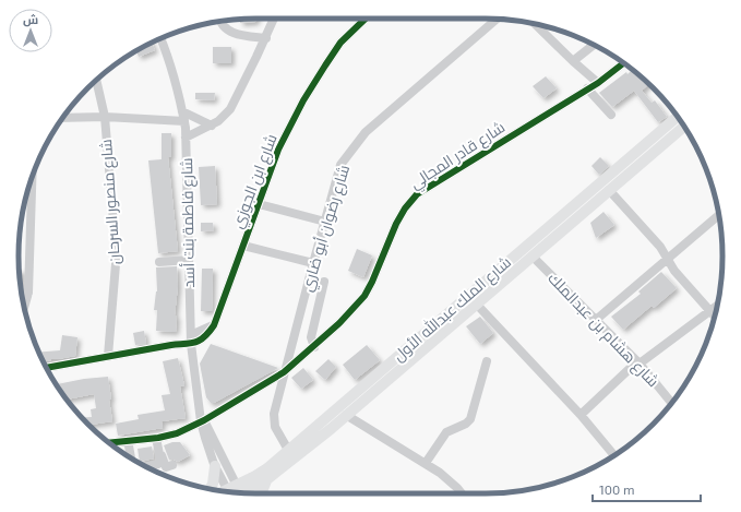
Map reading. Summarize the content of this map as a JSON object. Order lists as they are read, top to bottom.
{
  "streets": {
    "main road": ["شارع الملك عبدالله الأول"],
    "street": [
      "شارع قادر المجالي",
      "شارع ابن الجوزي",
      "شارع منصور السرحان",
      "شارع فاطمة بنت أسد",
      "شارع رضوان أبو ضاري",
      "شارع هشام بن عبدالملك"
    ]
  },
  "crossings": [
    ["شارع قادر المجالي", "شارع فاطمة بنت أسد"],
    ["شارع قادر المجالي", "شارع رضوان أبو ضاري"],
    ["شارع ابن الجوزي", "شارع فاطمة بنت أسد"],
    ["شارع فاطمة بنت أسد", "شارع الملك عبدالله الأول"],
    ["شارع رضوان أبو ضاري", "شارع الملك عبدالله الأول"],
    ["شارع الملك عبدالله الأول", "شارع هشام بن عبدالملك"]
  ],
  "scale_bar": "100 m",
  "north": "top"
}
